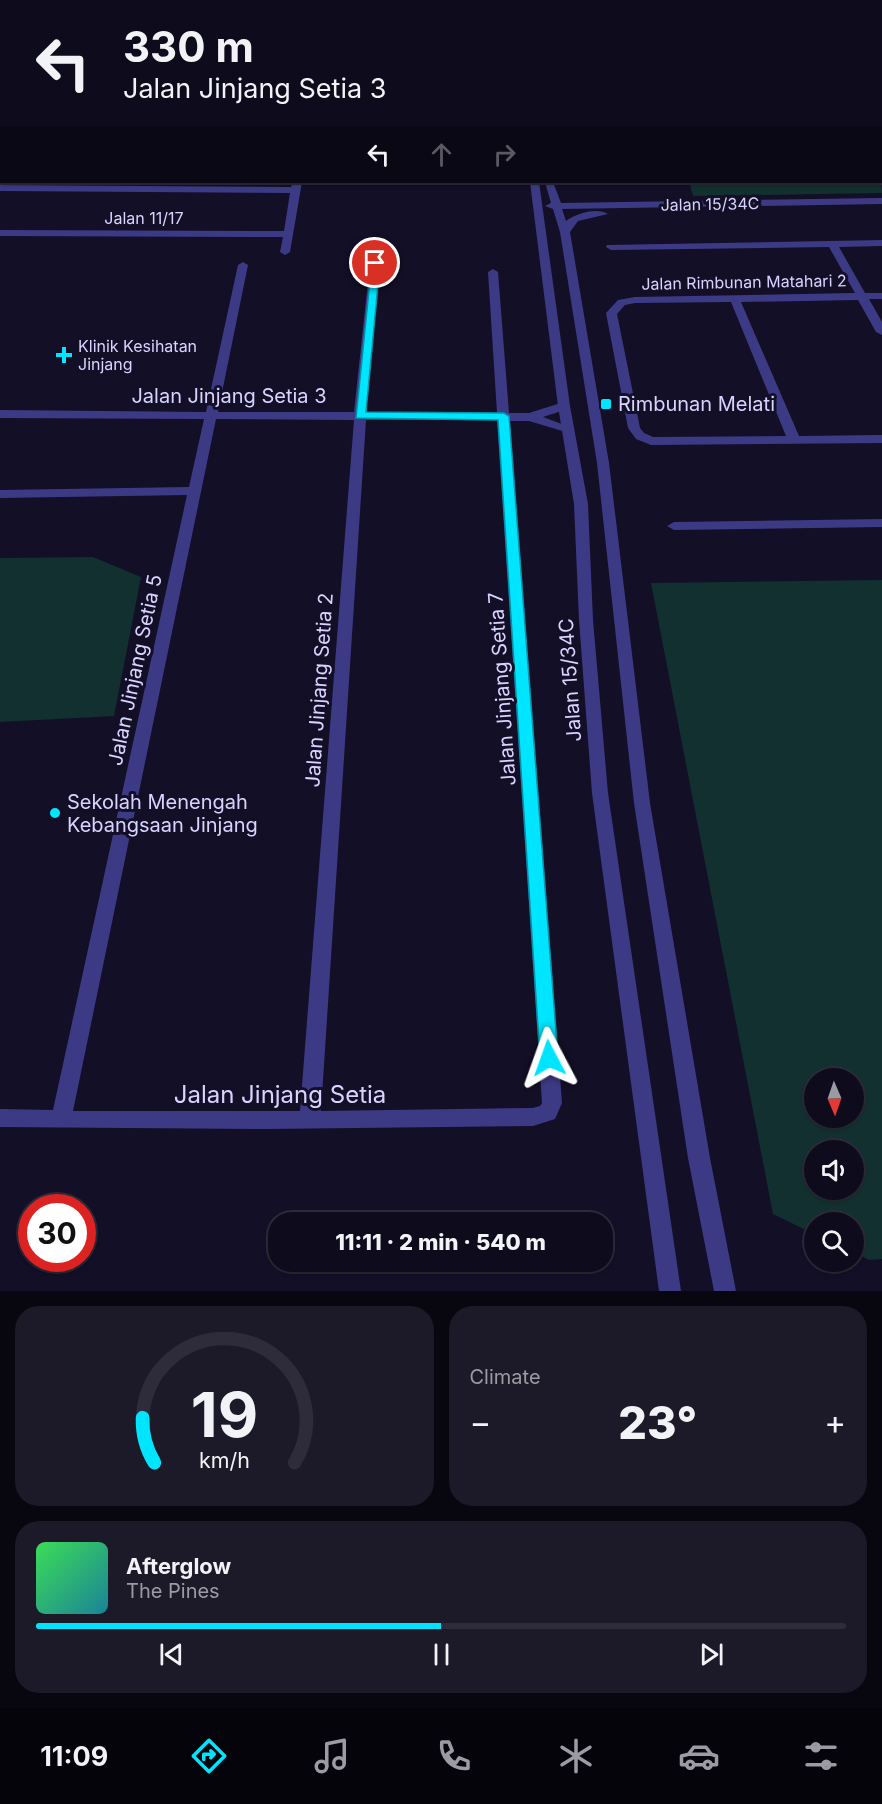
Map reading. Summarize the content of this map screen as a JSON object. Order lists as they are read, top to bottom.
{
  "streets": {
    "street": [
      "Jalan 15/34C",
      "Jalan 11/17",
      "Jalan Rimbunan Matahari 2",
      "Jalan Jinjang Setia 3",
      "Jalan Jinjang Setia 5",
      "Jalan Jinjang Setia 7",
      "Jalan Jinjang Setia 2",
      "Jalan Jinjang Setia"
    ]
  },
  "crossings": [
    ["Jalan 15/34C", "Jalan Jinjang Setia 3"],
    ["Jalan Jinjang Setia 3", "Jalan Jinjang Setia 5"],
    ["Jalan Jinjang Setia 3", "Jalan Jinjang Setia 7"],
    ["Jalan Jinjang Setia 3", "Jalan Jinjang Setia 2"],
    ["Jalan Jinjang Setia 5", "Jalan Jinjang Setia"],
    ["Jalan Jinjang Setia 7", "Jalan Jinjang Setia"],
    ["Jalan Jinjang Setia 2", "Jalan Jinjang Setia"]
  ],
  "places": {
    "health": ["Klinik Kesihatan Jinjang"],
    "transit": ["Rimbunan Melati"],
    "other": ["Sekolah Menengah Kebangsaan Jinjang"]
  },
  "north": "bottom",
  "page": {
    "turn": ["330 m", "Jalan Jinjang Setia 3"],
    "limit": "30",
    "trip": "11:11 · 2 min · 540 m",
    "tile": "Climate",
    "heat": ["−", "23°", "+"],
    "song": ["Afterglow", "The Pines"],
    "tabs": "11:09",
    "gauge": ["19", "km/h"]
  }
}
